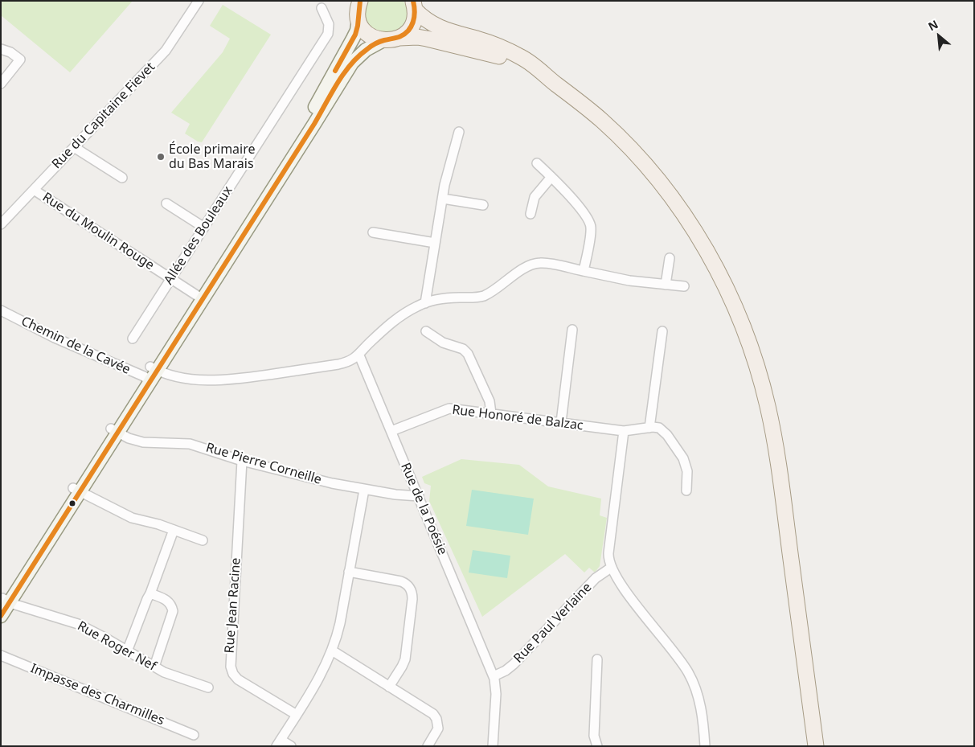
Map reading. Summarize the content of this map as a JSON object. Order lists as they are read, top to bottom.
{
  "streets": {
    "street": [
      "Rue du Capitaine Fievet",
      "Rue du Moulin Rouge",
      "Allée des Bouleaux",
      "Chemin de la Cavée",
      "Rue Honoré de Balzac",
      "Rue Pierre Corneille",
      "Rue de la Poésie",
      "Rue Jean Racine",
      "Rue Paul Verlaine",
      "Rue Roger Nef",
      "Impasse des Charmilles"
    ]
  },
  "crossings": [
    ["Rue du Capitaine Fievet", "Rue du Moulin Rouge"],
    ["Rue du Moulin Rouge", "Allée des Bouleaux"],
    ["Chemin de la Cavée", "Rue de la Poésie"],
    ["Rue Honoré de Balzac", "Rue de la Poésie"],
    ["Rue Pierre Corneille", "Rue de la Poésie"],
    ["Rue Pierre Corneille", "Rue Jean Racine"],
    ["Rue de la Poésie", "Rue Paul Verlaine"]
  ],
  "places": ["École primaire du Bas Marais"],
  "north": "top left"
}
